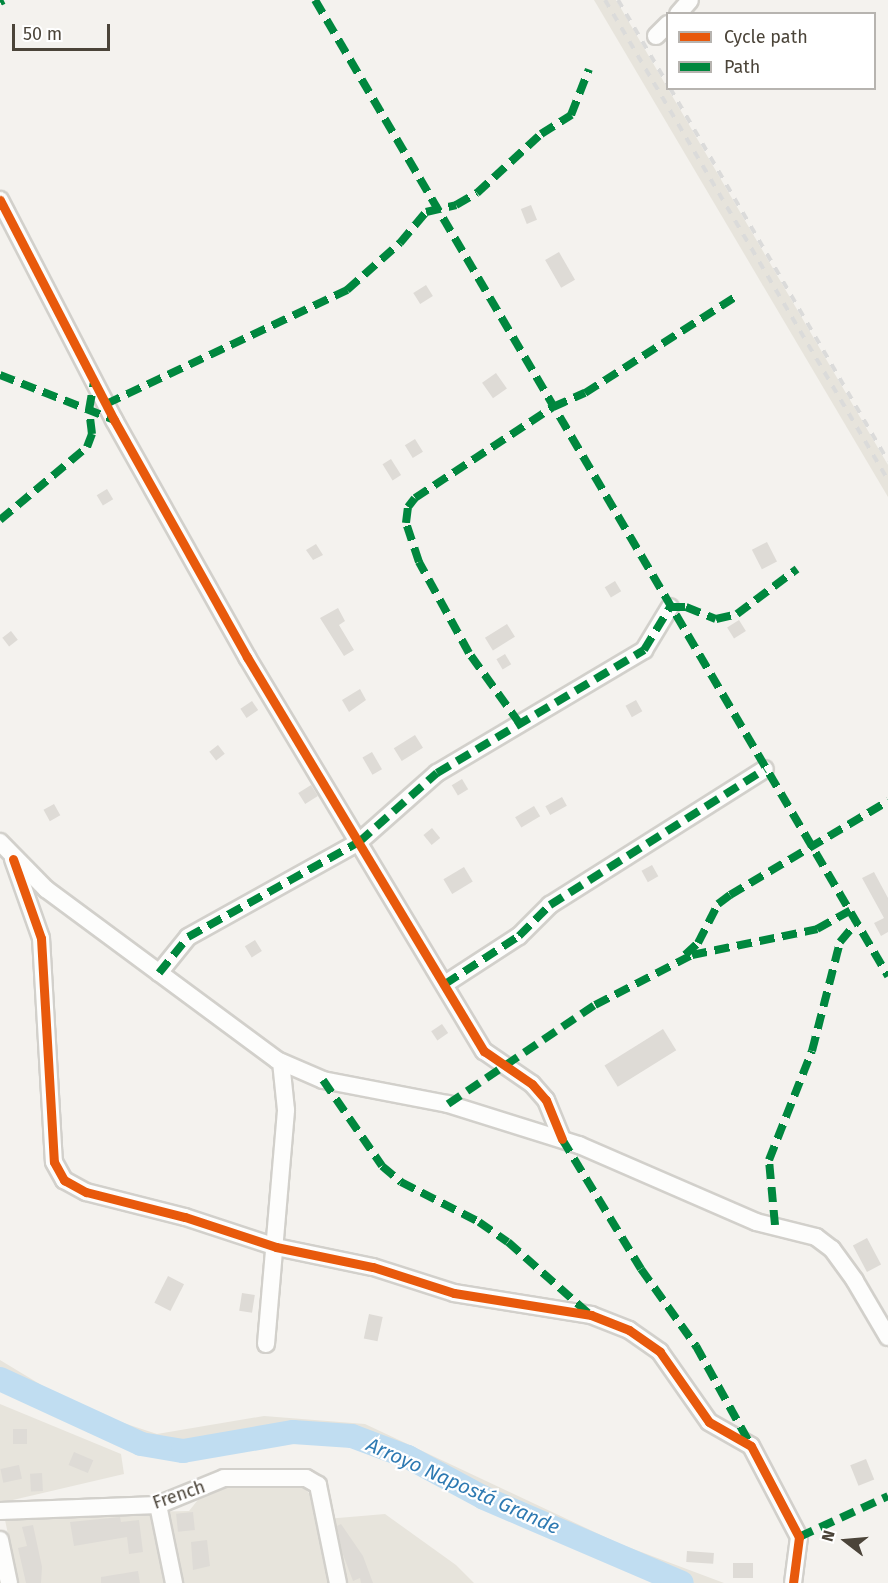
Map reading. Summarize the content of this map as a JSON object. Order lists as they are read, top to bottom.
{
  "streets": {
    "street": ["French"]
  },
  "water": ["Arroyo Napostá Grande"],
  "legend": ["Cycle path", "Path"],
  "scale_bar": "50 m",
  "north": "left"
}
